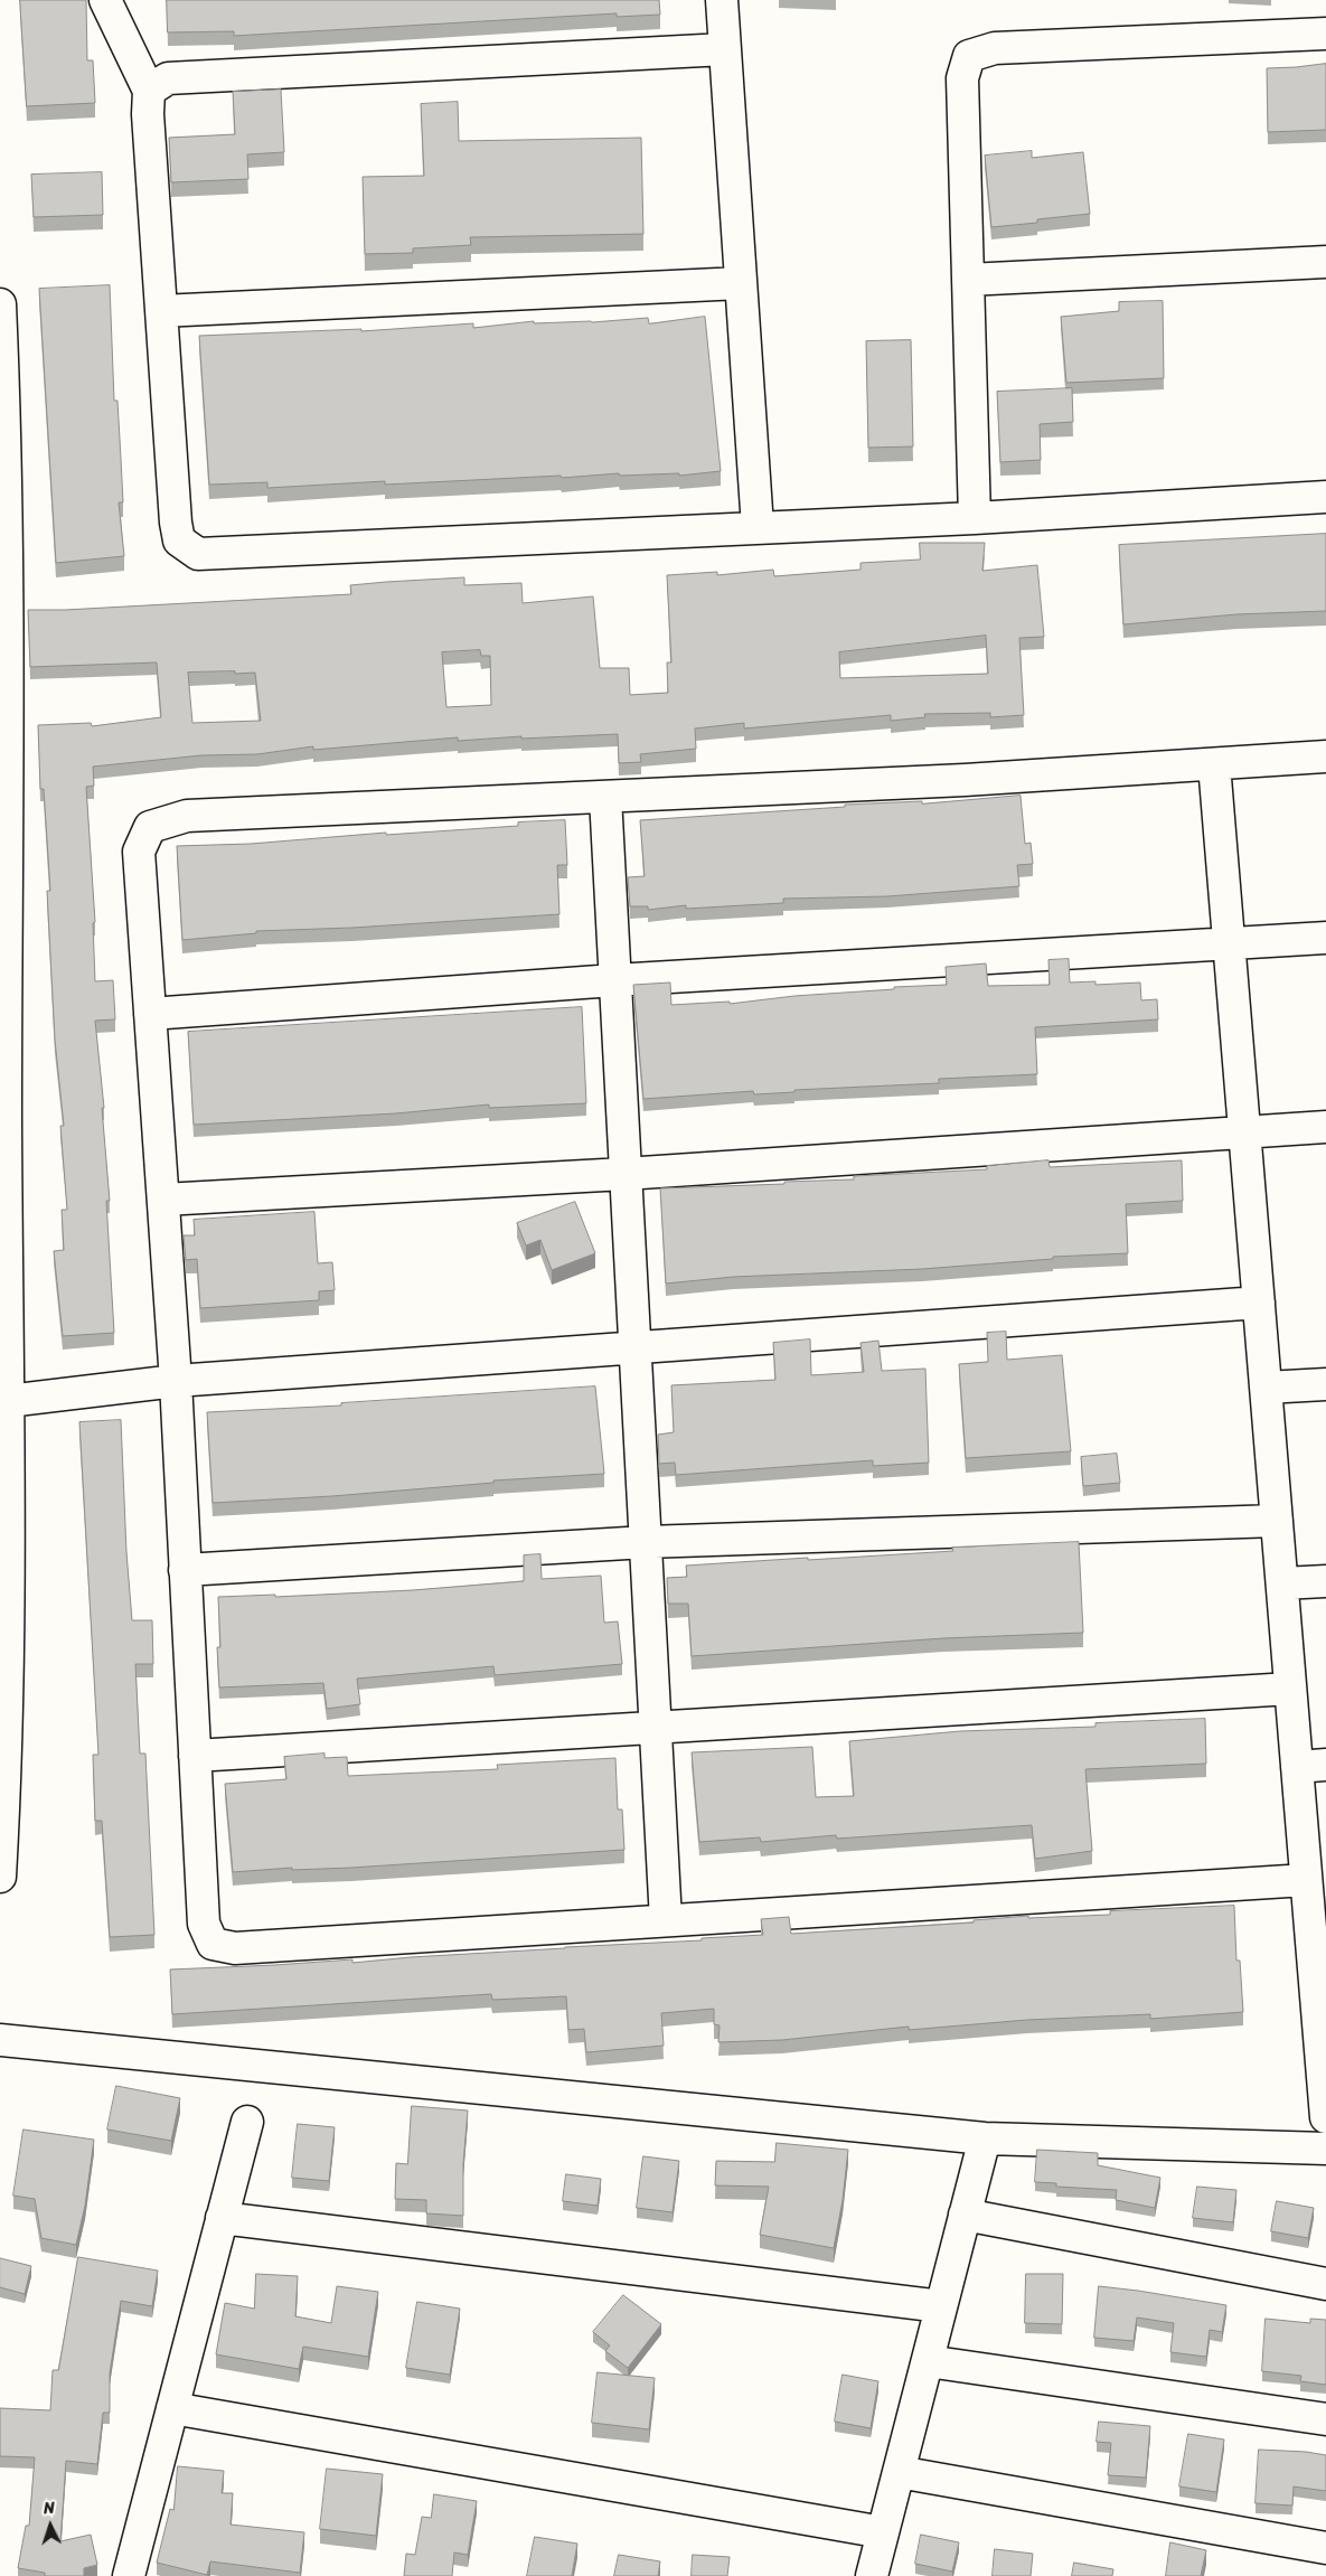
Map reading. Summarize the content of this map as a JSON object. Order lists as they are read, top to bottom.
{
  "north": "top"
}
